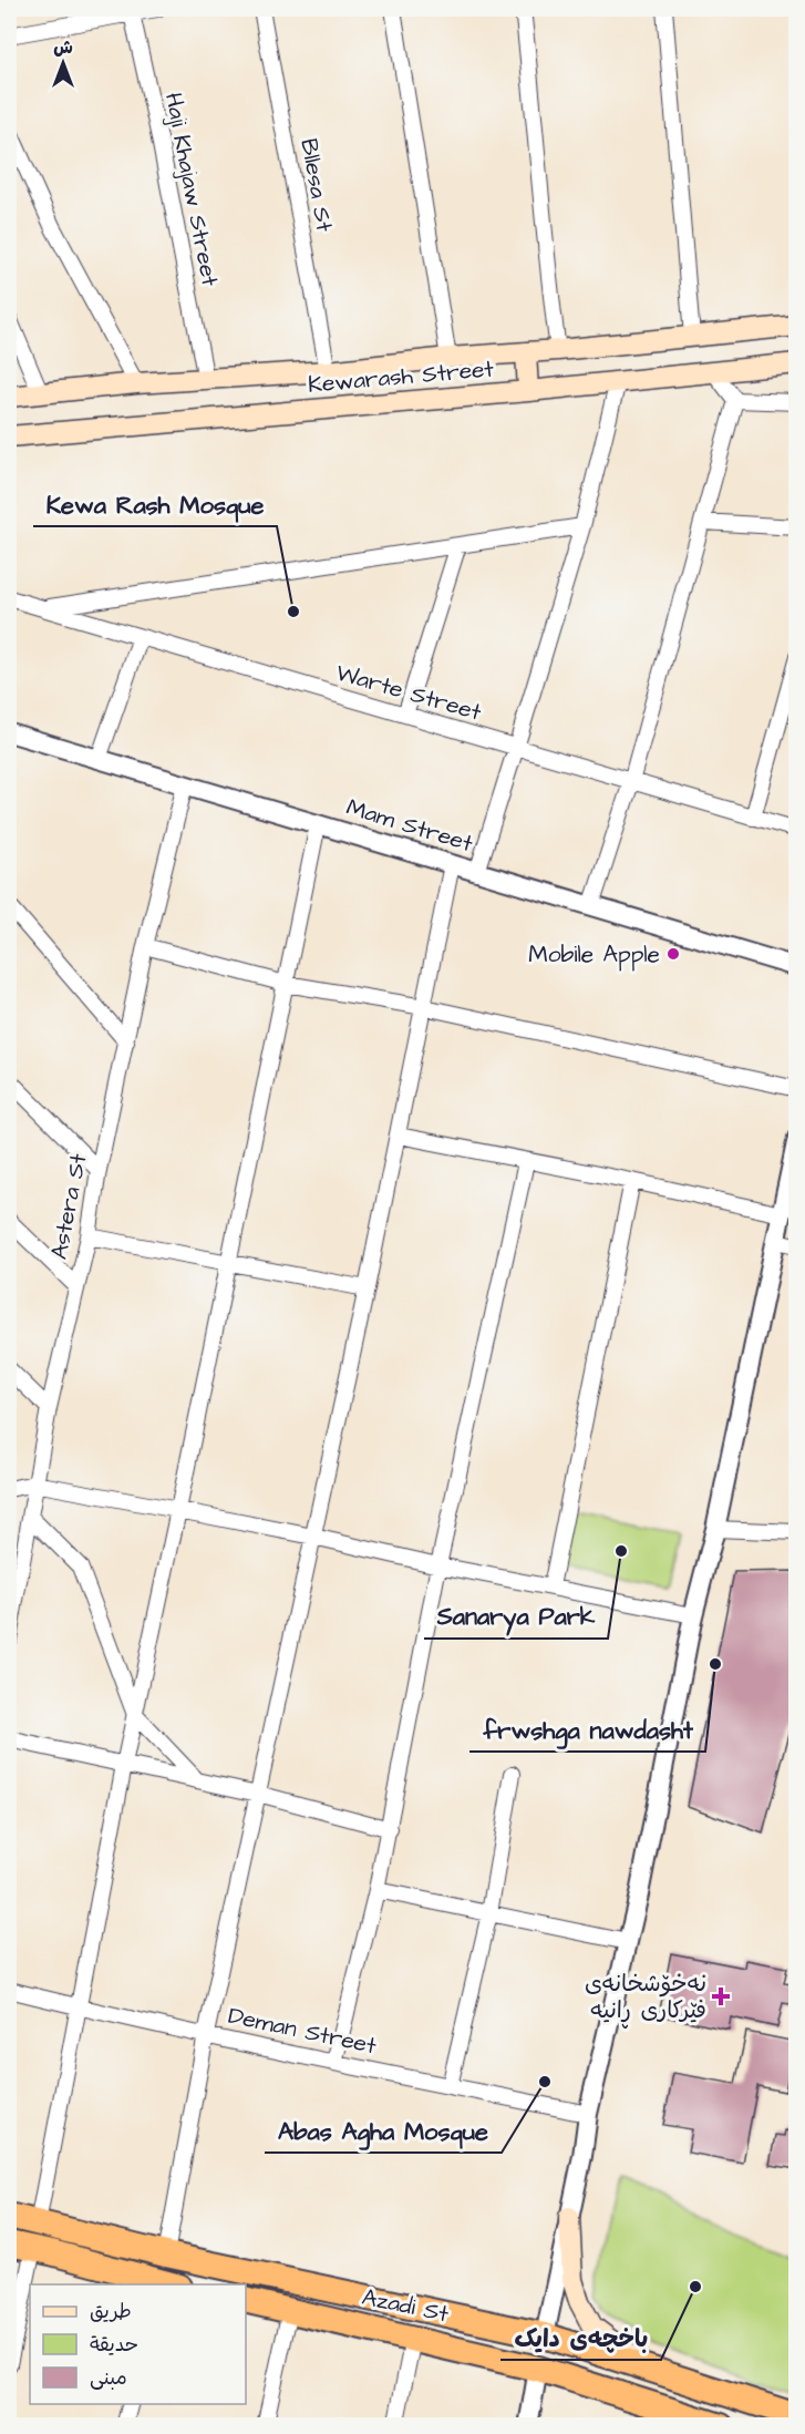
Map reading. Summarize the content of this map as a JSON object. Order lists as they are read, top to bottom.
{
  "streets": {
    "highway": ["Azadi St"],
    "main road": ["Kewarash Street"],
    "street": [
      "Bllesa St",
      "‌Haji Khajaw Street",
      "Warte Street",
      "Mam Street",
      "Astera St",
      "Deman Street"
    ]
  },
  "crossings": [
    ["Bllesa St", "Kewarash Street"],
    ["‌Haji Khajaw Street", "Kewarash Street"],
    ["Mam Street", "Astera St"]
  ],
  "places": {
    "other": [
      "Kewa Rash Mosque",
      "Mobile Apple",
      "Sanarya Park",
      "frwshga nawdasht",
      "Abas Agha Mosque",
      "باخچەی دایک"
    ],
    "health": ["نەخۆشخانەی فێرکاری ڕانیە"]
  },
  "legend": ["طريق", "حديقة", "مبنى"],
  "north": "top"
}
